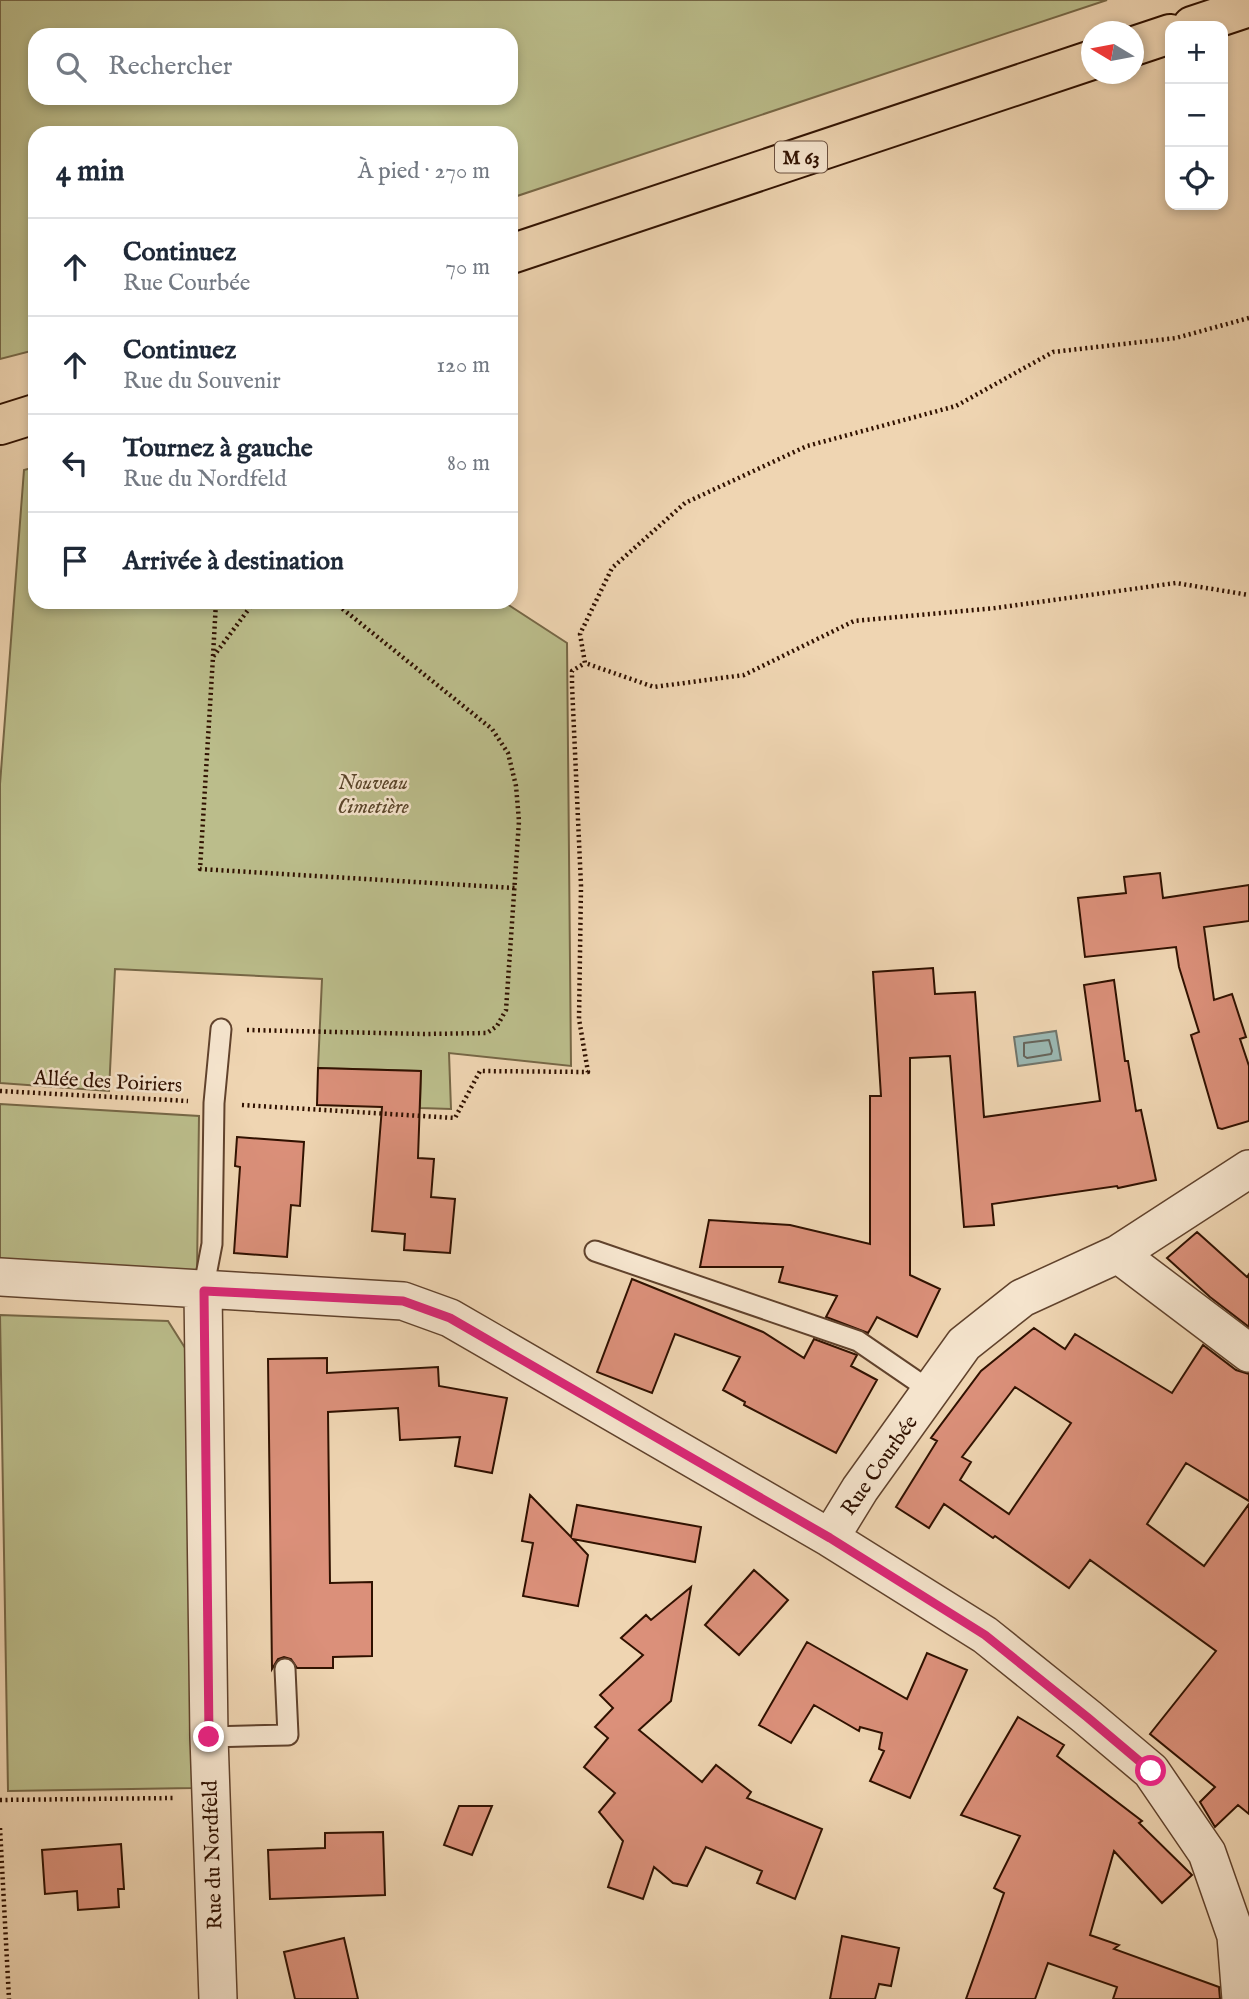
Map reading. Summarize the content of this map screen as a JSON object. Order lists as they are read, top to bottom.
{
  "streets": {
    "main road": ["M 63"],
    "street": ["Rue Courbée", "Rue du Nordfeld"],
    "path": ["Allée des Poiriers"]
  },
  "parks": ["Nouveau Cimetière"],
  "north": "left",
  "page": {
    "map_buttons": ["+", "−"],
    "search": "Rechercher",
    "heading": ["4 min", "À pied · 270 m"],
    "list": [
      ["Continuez", "Rue Courbée", "70 m"],
      ["Continuez", "Rue du Souvenir", "120 m"],
      ["Tournez à gauche", "Rue du Nordfeld", "80 m"],
      "Arrivée à destination"
    ]
  }
}
